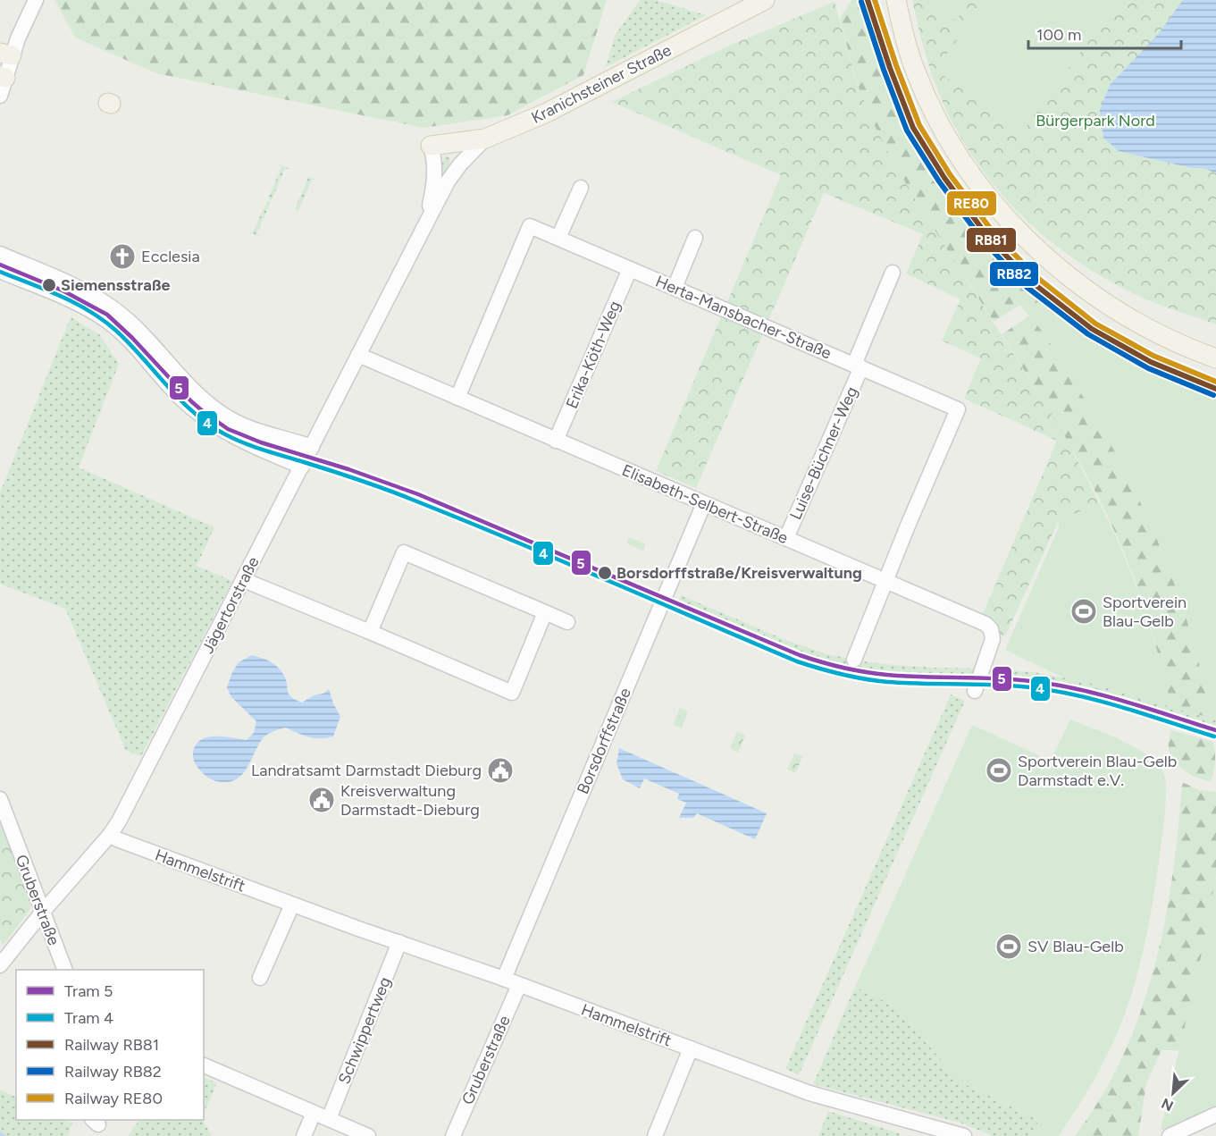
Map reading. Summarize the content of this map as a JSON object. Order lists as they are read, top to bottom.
{
  "streets": {
    "main road": ["Kranichsteiner Straße"],
    "street": [
      "Herta-Mansbacher-Straße",
      "Erika-Köth-Weg",
      "Luise-Büchner-Weg",
      "Elisabeth-Selbert-Straße",
      "Jägertorstraße",
      "Borsdorffstraße",
      "Hammelstrift",
      "Gruberstraße",
      "Schwippertweg"
    ]
  },
  "crossings": [
    ["Kranichsteiner Straße", "Jägertorstraße"],
    ["Herta-Mansbacher-Straße", "Erika-Köth-Weg"],
    ["Herta-Mansbacher-Straße", "Luise-Büchner-Weg"],
    ["Herta-Mansbacher-Straße", "Elisabeth-Selbert-Straße"],
    ["Erika-Köth-Weg", "Elisabeth-Selbert-Straße"],
    ["Luise-Büchner-Weg", "Elisabeth-Selbert-Straße"],
    ["Elisabeth-Selbert-Straße", "Jägertorstraße"],
    ["Elisabeth-Selbert-Straße", "Borsdorffstraße"],
    ["Jägertorstraße", "Hammelstrift"],
    ["Jägertorstraße", "Gruberstraße"],
    ["Borsdorffstraße", "Hammelstrift"],
    ["Hammelstrift", "Gruberstraße"],
    ["Hammelstrift", "Schwippertweg"]
  ],
  "parks": ["Bürgerpark Nord"],
  "places": {
    "church": ["Ecclesia"],
    "other": ["Siemensstraße", "Borsdorffstraße/Kreisverwaltung"],
    "sports": ["Sportverein Blau-Gelb", "Sportverein Blau-Gelb Darmstadt e.V.", "SV Blau-Gelb"],
    "public building": ["Landratsamt Darmstadt Dieburg", "Kreisverwaltung Darmstadt-Dieburg"]
  },
  "lines": [
    "rail line RB81",
    "rail line RE80",
    "rail line RB82",
    "tram line 5",
    "tram line 4"
  ],
  "legend": [
    "Tram 5",
    "Tram 4",
    "Railway RB81",
    "Railway RB82",
    "Railway RE80"
  ],
  "scale_bar": "100 m",
  "north": "bottom left"
}
